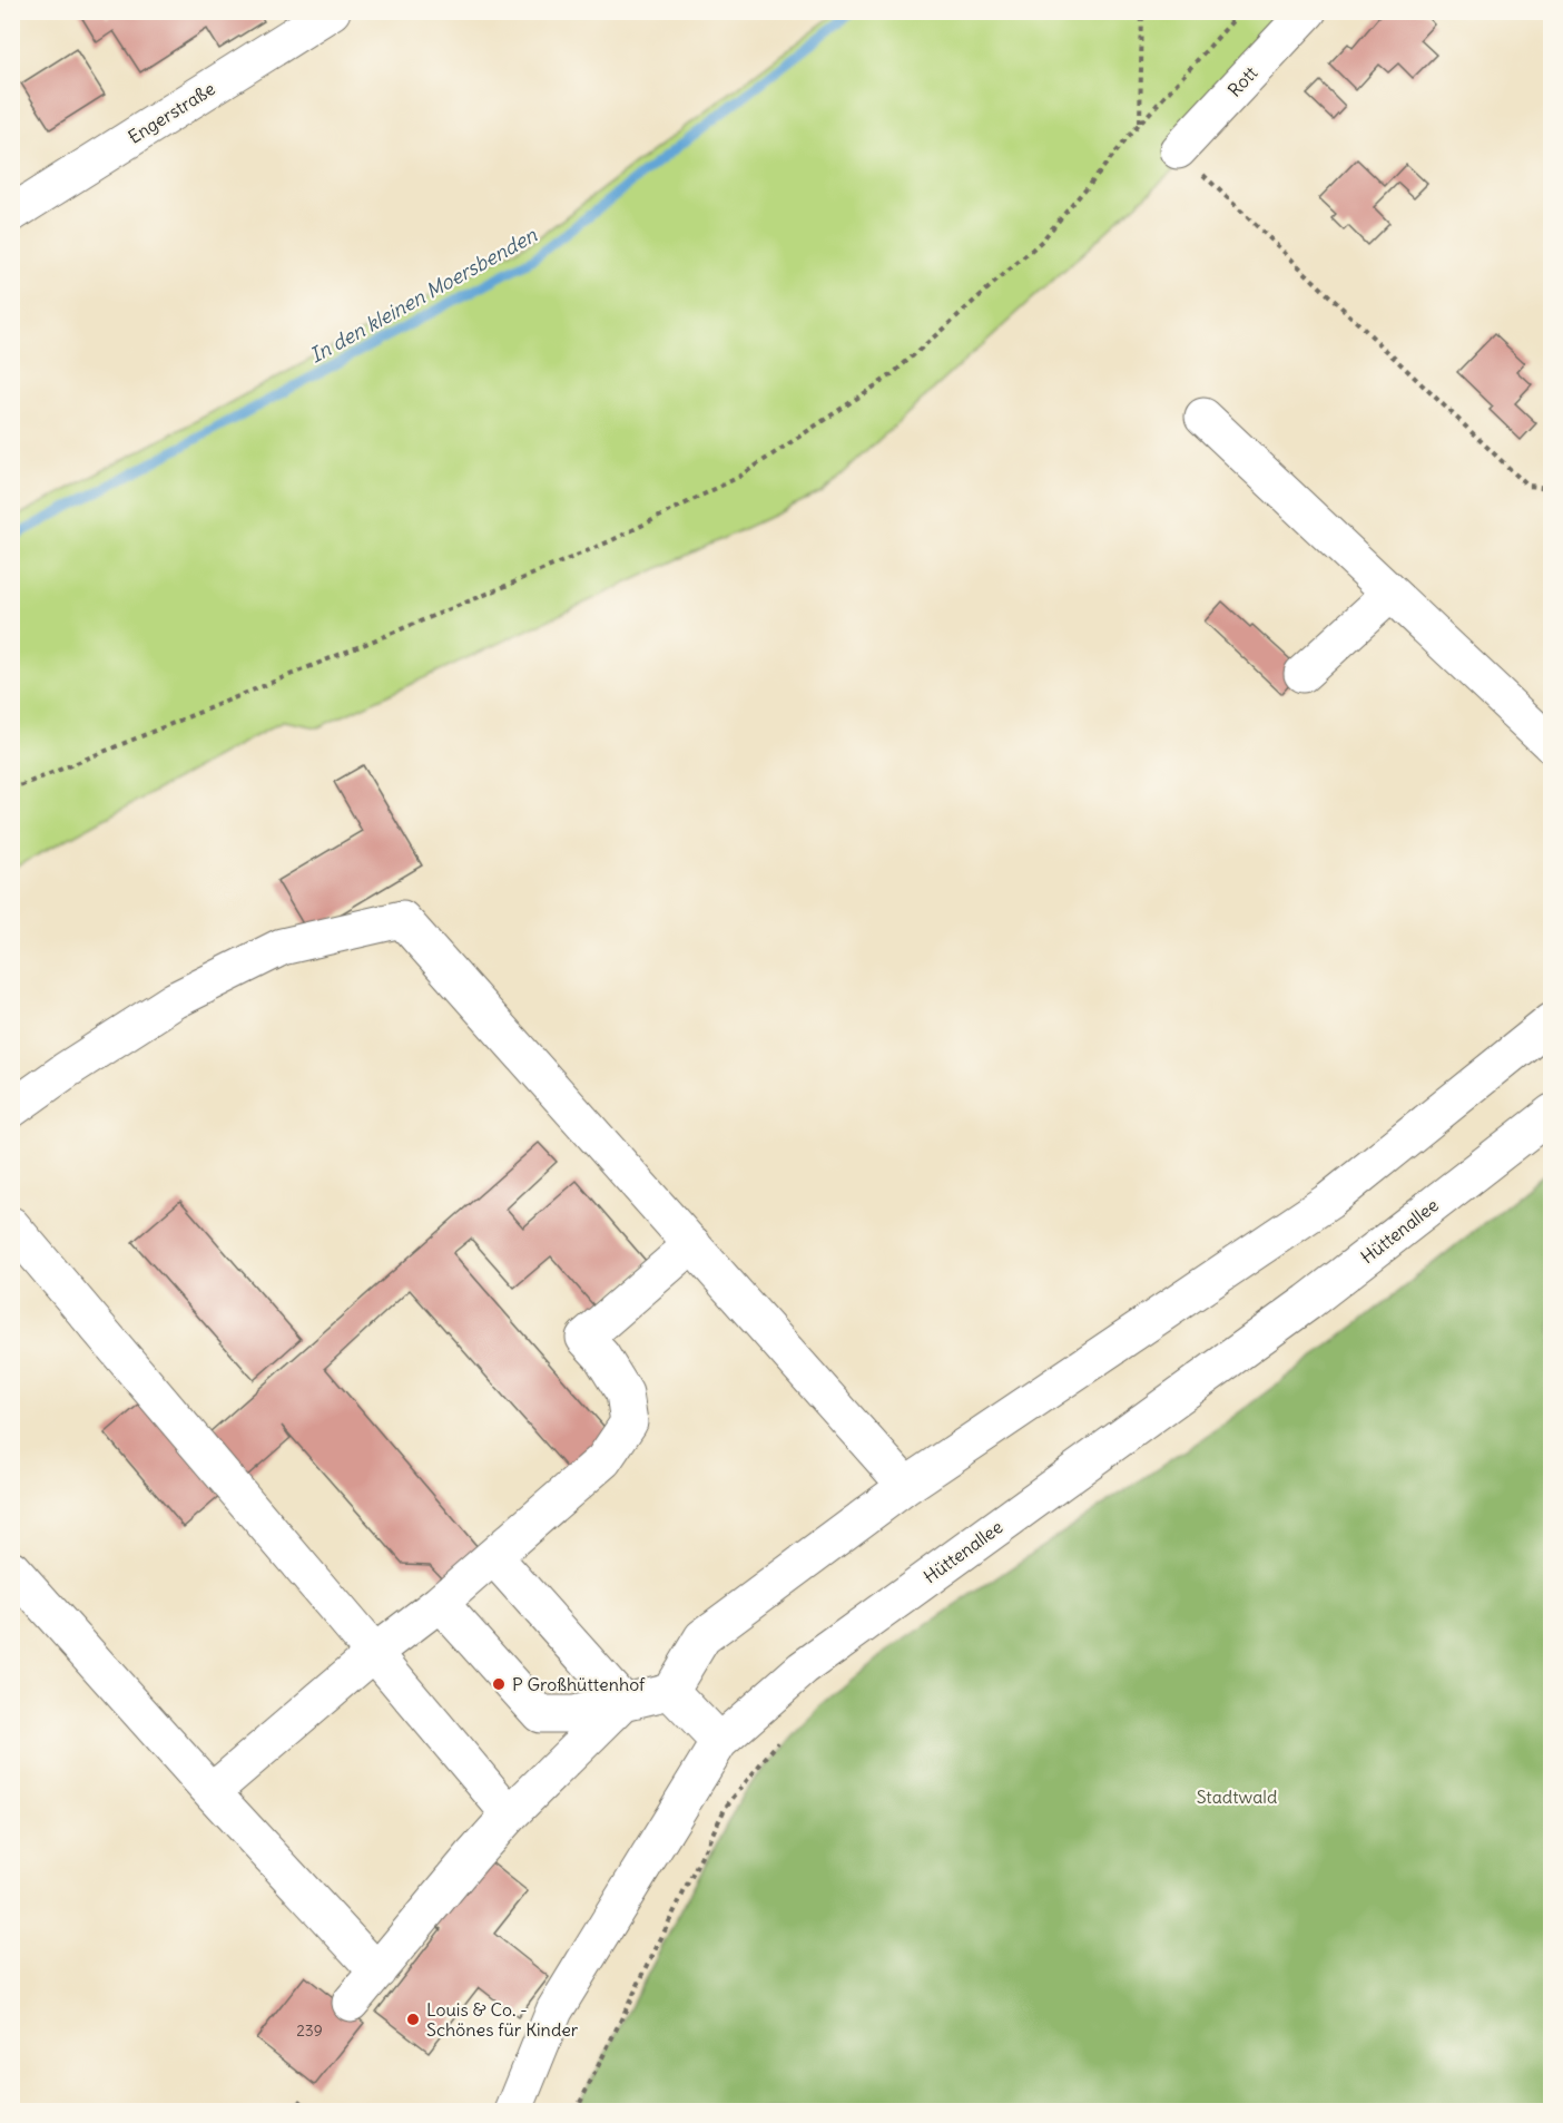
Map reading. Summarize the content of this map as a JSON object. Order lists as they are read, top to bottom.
{
  "streets": {
    "street": ["Rott", "Engerstraße", "Hüttenallee"]
  },
  "water": ["In den kleinen Moersbenden"],
  "parks": ["Stadtwald"],
  "places": ["P Großhüttenhof", "Louis & Co. - Schönes für Kinder"],
  "house_numbers": ["239"]
}
